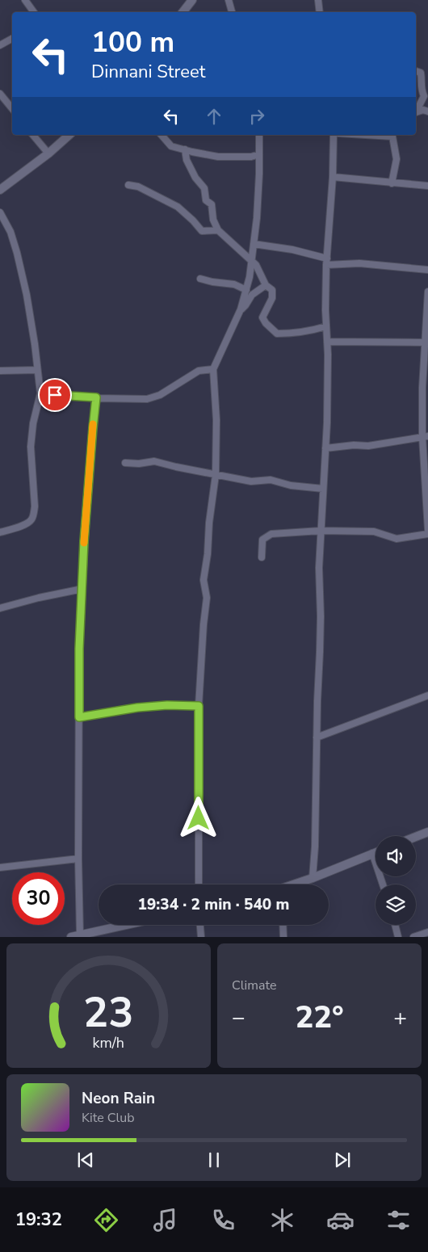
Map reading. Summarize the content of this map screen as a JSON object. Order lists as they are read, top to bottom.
{
  "page": {
    "turn": ["100 m", "Dinnani Street"],
    "limit": "30",
    "trip": "19:34 · 2 min · 540 m",
    "tile": "Climate",
    "heat": ["−", "22°", "+"],
    "song": ["Neon Rain", "Kite Club"],
    "tabs": "19:32",
    "gauge": ["23", "km/h"]
  }
}
